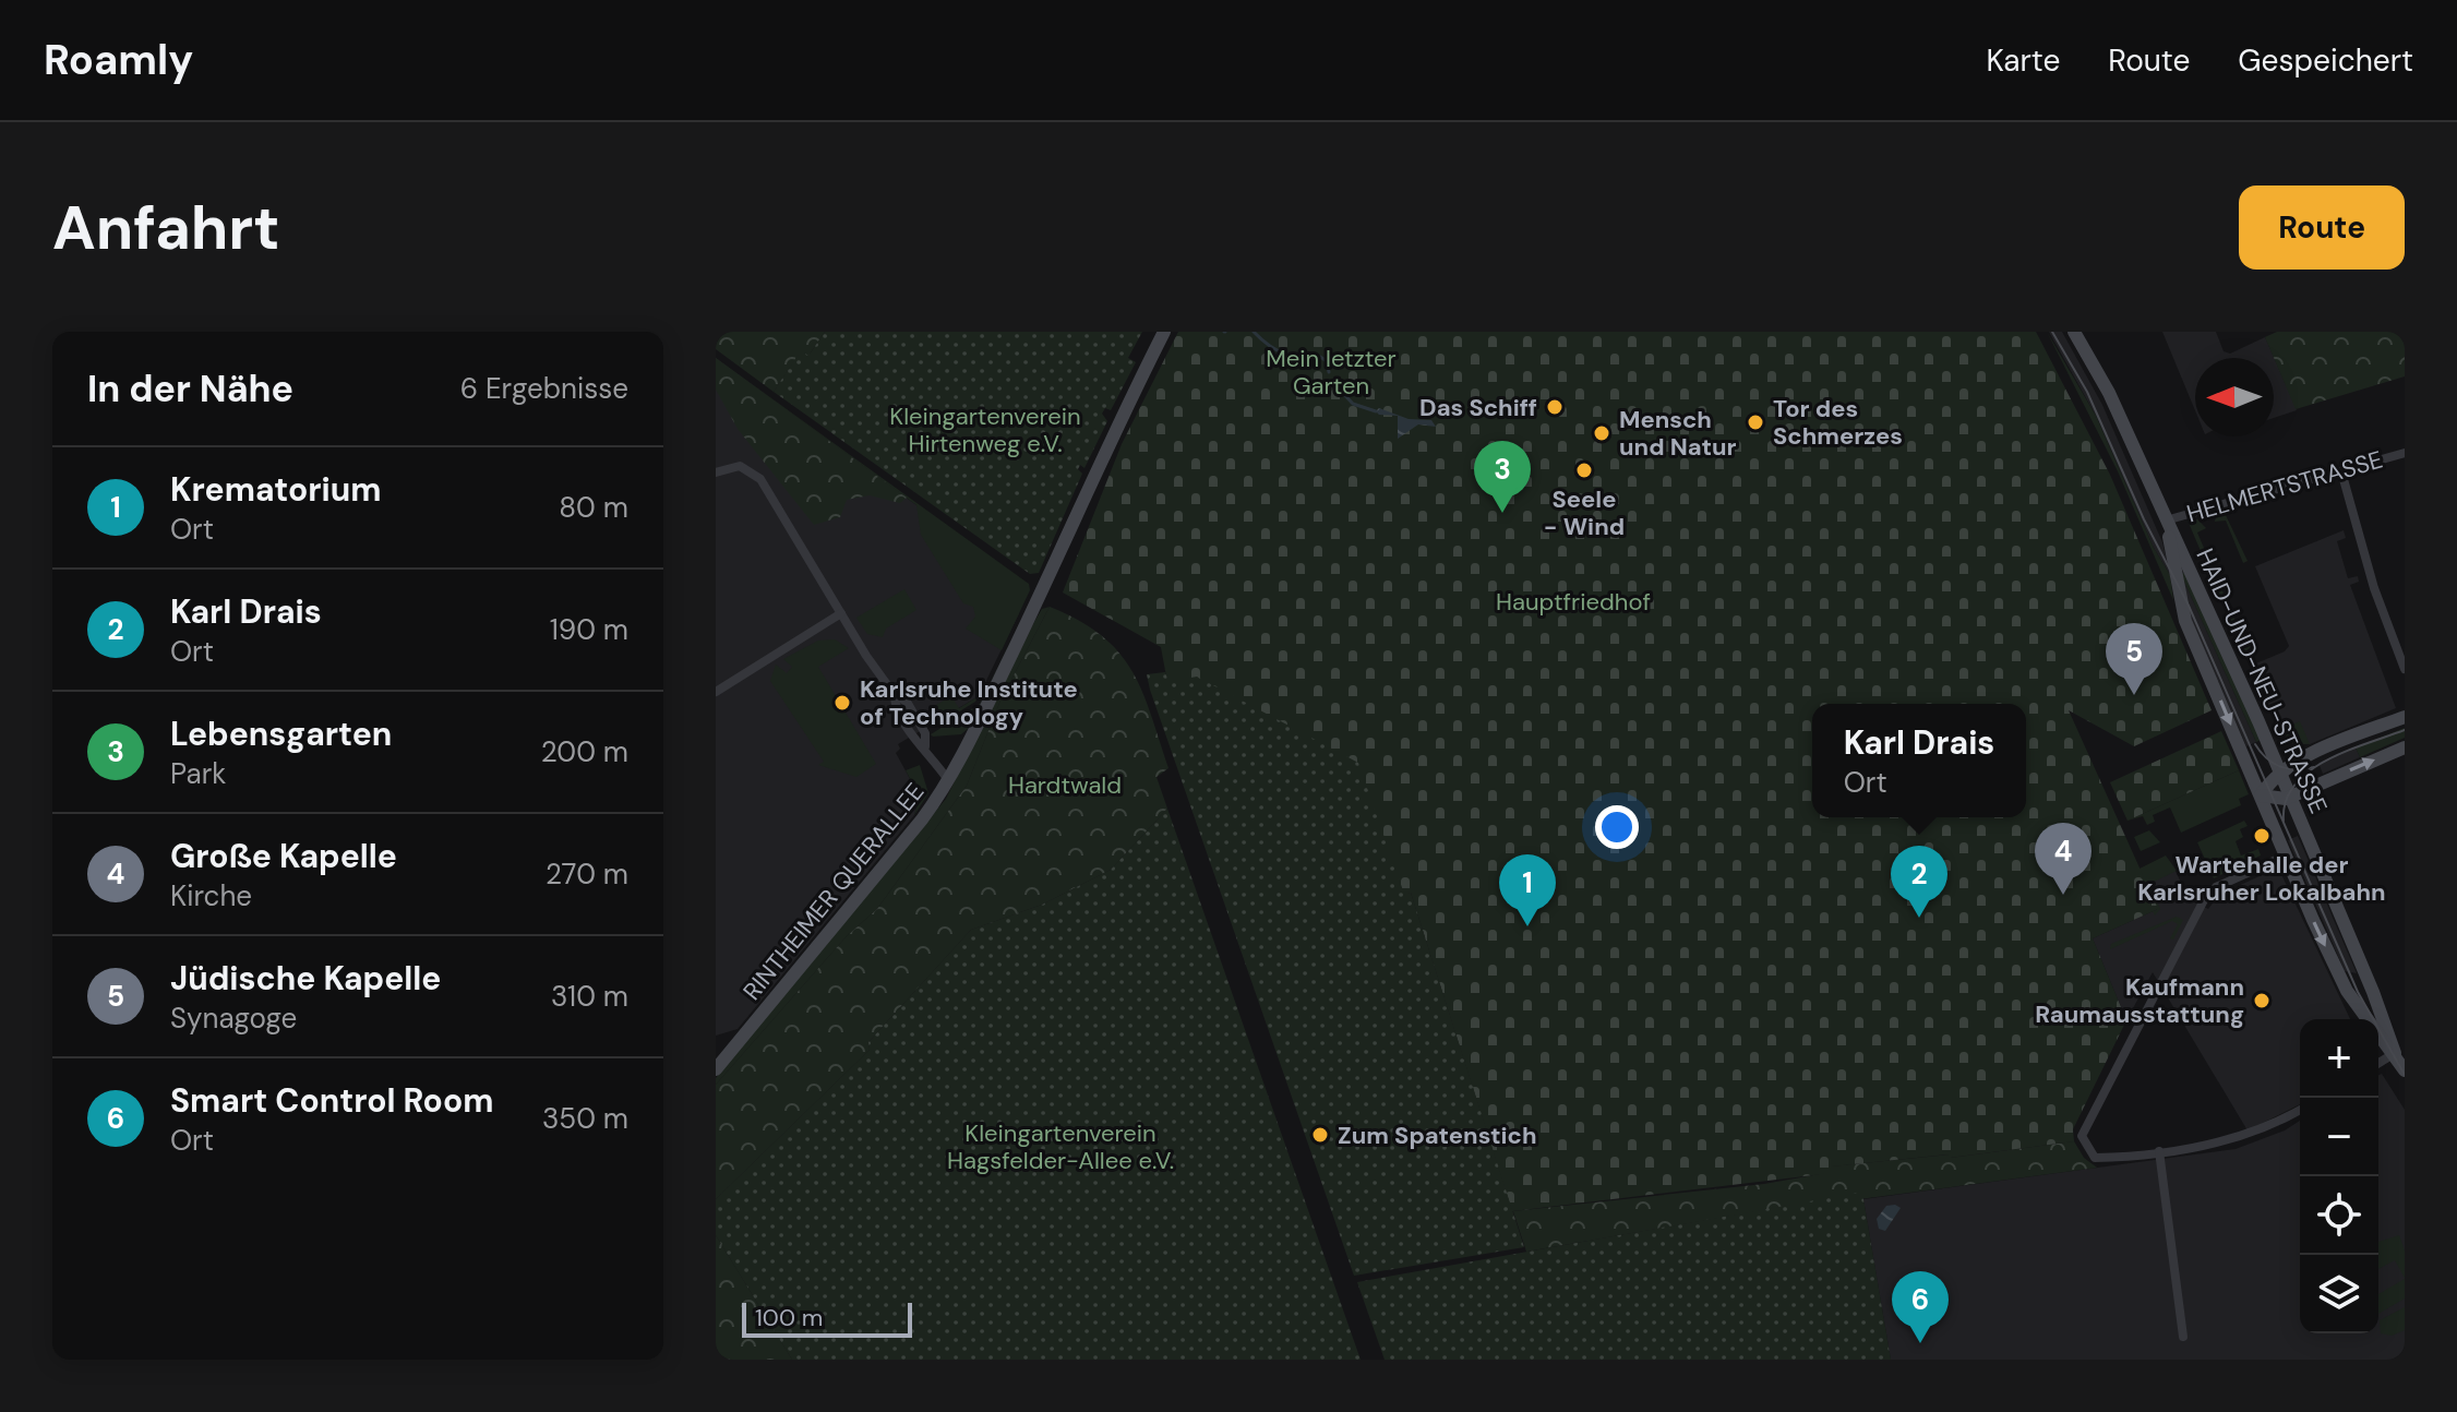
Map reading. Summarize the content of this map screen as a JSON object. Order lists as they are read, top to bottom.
{
  "streets": {
    "main road": ["HAID-UND-NEU-STRASSE", "RINTHEIMER QUERALLEE"],
    "street": ["HELMERTSTRASSE"]
  },
  "crossings": [
    ["HELMERTSTRASSE", "HAID-UND-NEU-STRASSE"]
  ],
  "parks": [
    "Mein letzter Garten",
    "Kleingartenverein Hirtenweg e.V.",
    "Hauptfriedhof",
    "Hardtwald",
    "Kleingartenverein Hagsfelder-Allee e.V."
  ],
  "places": [
    "Das Schiff",
    "Tor des Schmerzes",
    "Mensch und Natur",
    "Seele - Wind",
    "Karlsruhe Institute of Technology",
    "Wartehalle der Karlsruher Lokalbahn",
    "Kaufmann Raumausstattung",
    "Zum Spatenstich"
  ],
  "scale_bar": "100 m",
  "north": "left",
  "page": {
    "header": "Roamly",
    "nav": ["Karte", "Route", "Gespeichert"],
    "buttons": "Route",
    "title": "Anfahrt",
    "heading": ["In der Nähe", "6 Ergebnisse"],
    "pins": [
      "3",
      "5",
      "4",
      "2",
      "1",
      "6"
    ],
    "list": [
      {
        "mark": "1",
        "name": "Krematorium",
        "note": "Ort",
        "value": "80 m"
      },
      {
        "mark": "2",
        "name": "Karl Drais",
        "note": "Ort",
        "value": "190 m"
      },
      {
        "mark": "3",
        "name": "Lebensgarten",
        "note": "Park",
        "value": "200 m"
      },
      {
        "mark": "4",
        "name": "Große Kapelle",
        "note": "Kirche",
        "value": "270 m"
      },
      {
        "mark": "5",
        "name": "Jüdische Kapelle",
        "note": "Synagoge",
        "value": "310 m"
      },
      {
        "mark": "6",
        "name": "Smart Control Room",
        "note": "Ort",
        "value": "350 m"
      }
    ],
    "popup": ["Karl Drais", "Ort"],
    "map_buttons": ["+", "−"],
    "scale": "100 m"
  }
}
